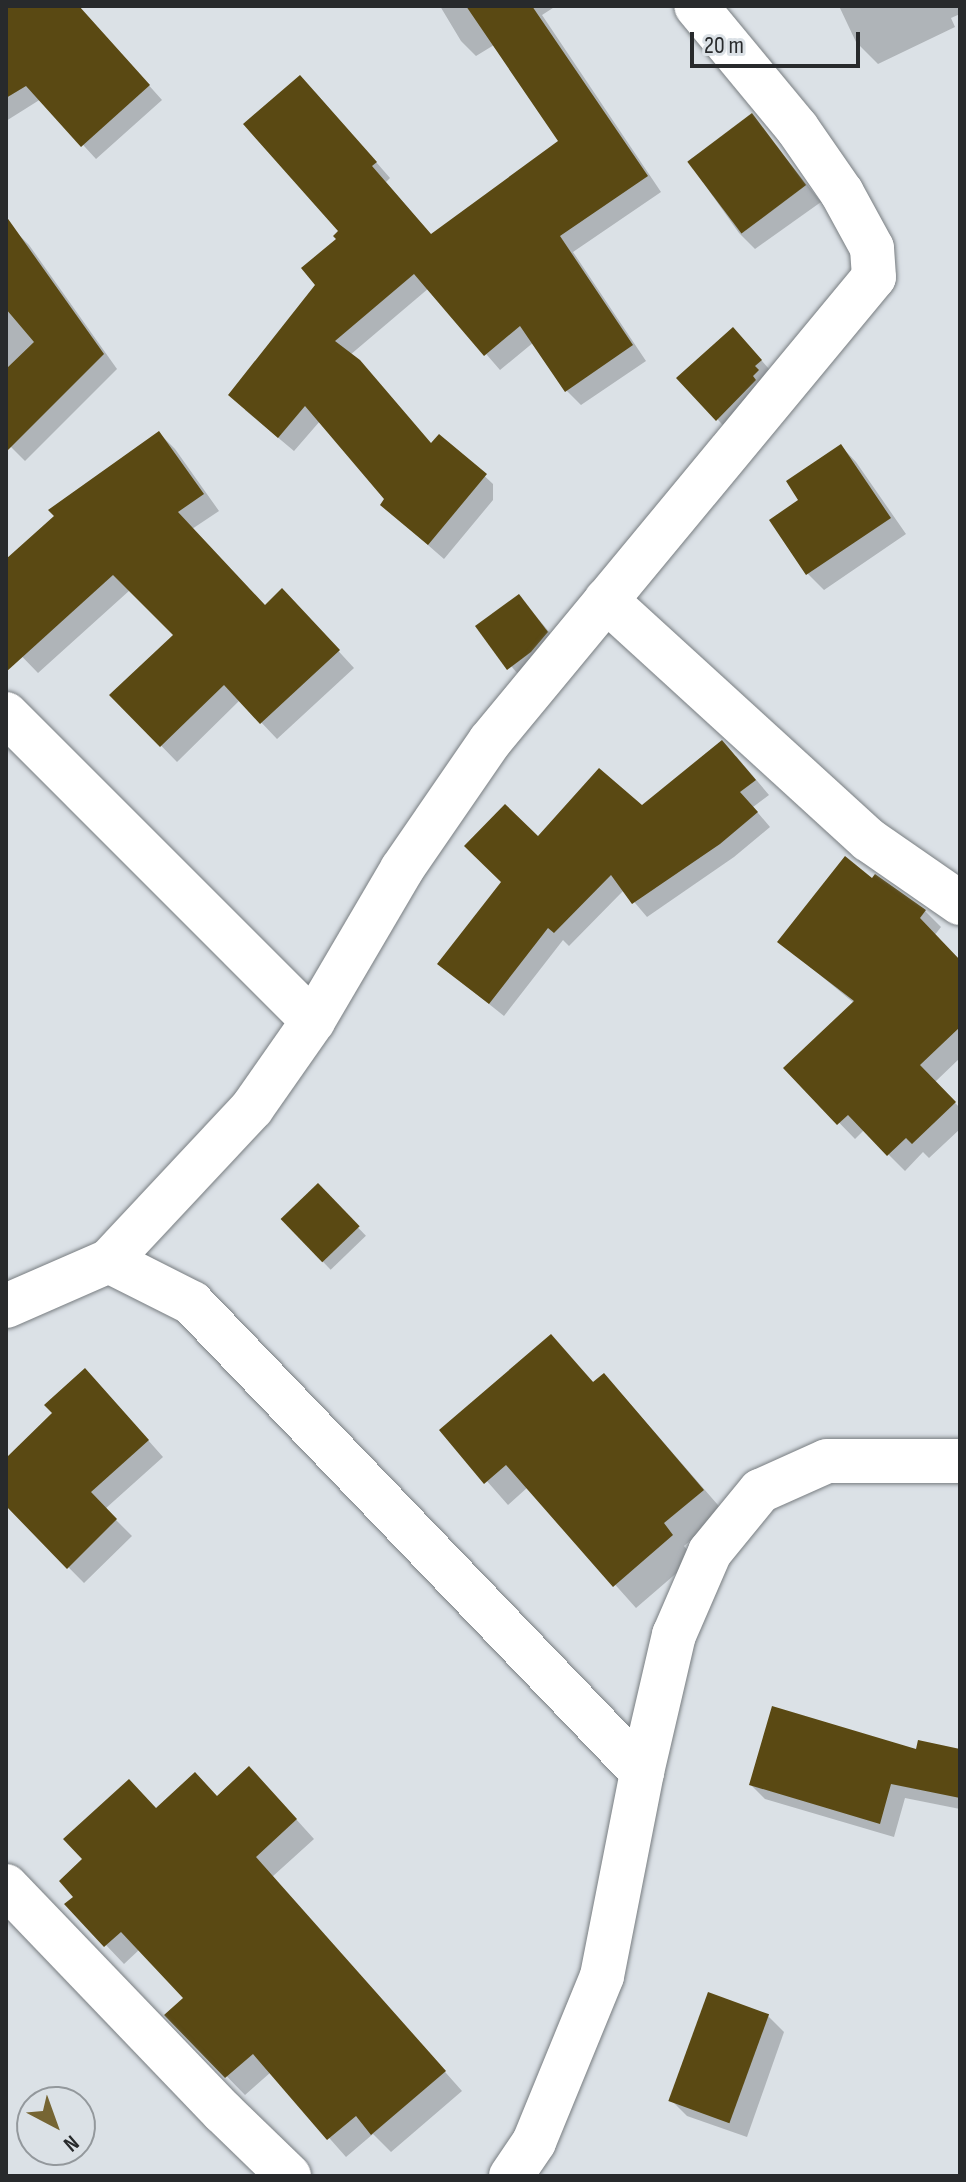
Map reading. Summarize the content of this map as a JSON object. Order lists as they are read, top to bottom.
{
  "scale_bar": "20 m",
  "north": "bottom right"
}
